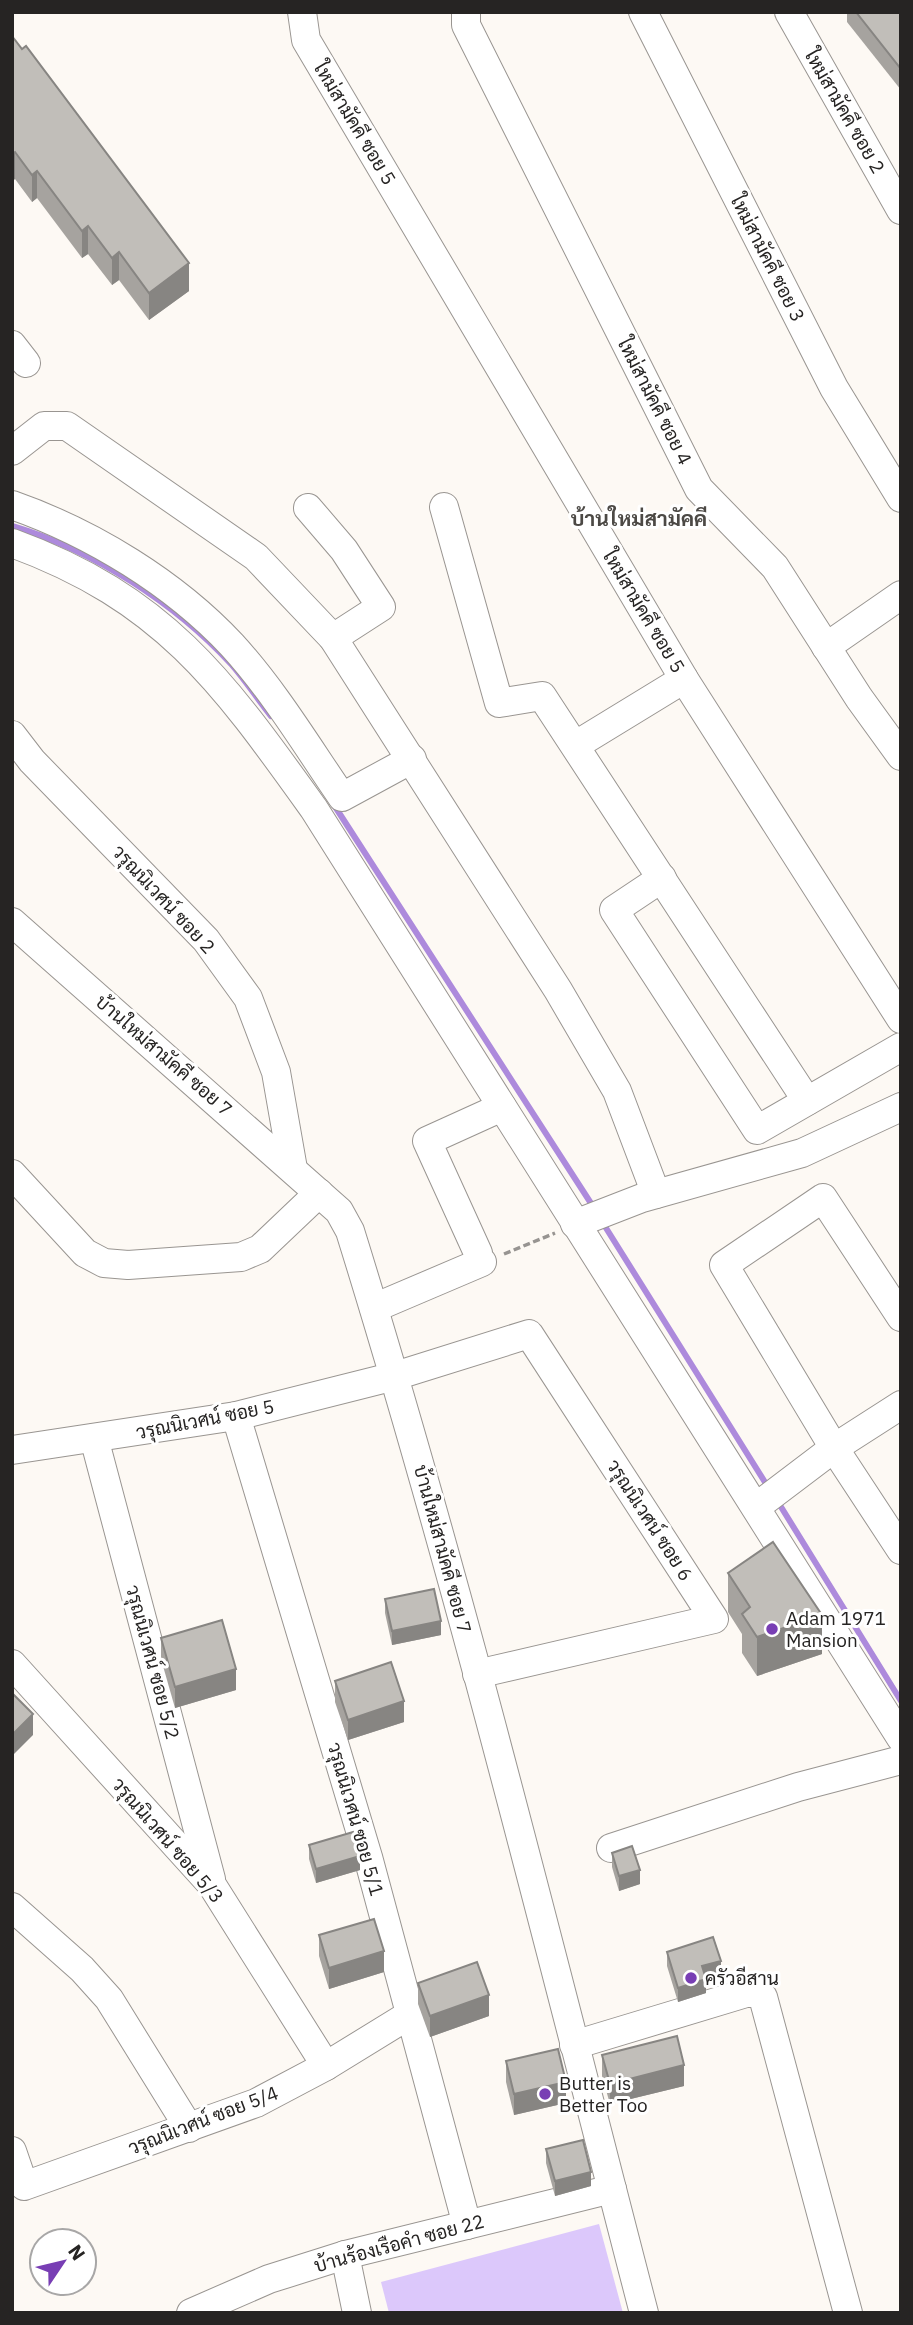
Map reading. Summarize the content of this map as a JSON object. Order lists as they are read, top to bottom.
{
  "streets": {
    "street": [
      "ใหม่สามัคคี ซอย 2",
      "ใหม่สามัคคี ซอย 5",
      "ใหม่สามัคคี ซอย 3",
      "ใหม่สามัคคี ซอย 4",
      "วรุณนิเวศน์ ซอย 2",
      "บ้านใหม่สามัคคี ซอย 7",
      "วรุณนิเวศน์ ซอย 5",
      "วรุณนิเวศน์ ซอย 6",
      "วรุณนิเวศน์ ซอย 5/2",
      "วรุณนิเวศน์ ซอย 5/1",
      "วรุณนิเวศน์ ซอย 5/3",
      "วรุณนิเวศน์ ซอย 5/4",
      "บ้านร้องเรือคำ ซอย 22"
    ]
  },
  "crossings": [
    ["วรุณนิเวศน์ ซอย 2", "บ้านใหม่สามัคคี ซอย 7"],
    ["บ้านใหม่สามัคคี ซอย 7", "วรุณนิเวศน์ ซอย 5"],
    ["บ้านใหม่สามัคคี ซอย 7", "วรุณนิเวศน์ ซอย 6"],
    ["บ้านใหม่สามัคคี ซอย 7", "บ้านร้องเรือคำ ซอย 22"],
    ["วรุณนิเวศน์ ซอย 5", "วรุณนิเวศน์ ซอย 6"],
    ["วรุณนิเวศน์ ซอย 5", "วรุณนิเวศน์ ซอย 5/2"],
    ["วรุณนิเวศน์ ซอย 5", "วรุณนิเวศน์ ซอย 5/1"],
    ["วรุณนิเวศน์ ซอย 5/2", "วรุณนิเวศน์ ซอย 5/3"],
    ["วรุณนิเวศน์ ซอย 5/1", "วรุณนิเวศน์ ซอย 5/4"],
    ["วรุณนิเวศน์ ซอย 5/1", "บ้านร้องเรือคำ ซอย 22"],
    ["วรุณนิเวศน์ ซอย 5/3", "วรุณนิเวศน์ ซอย 5/4"]
  ],
  "districts": ["บ้านใหม่สามัคคี"],
  "places": ["Adam 1971 Mansion", "ครัวอีสาน", "Butter is Better Too"],
  "north": "top right"
}
